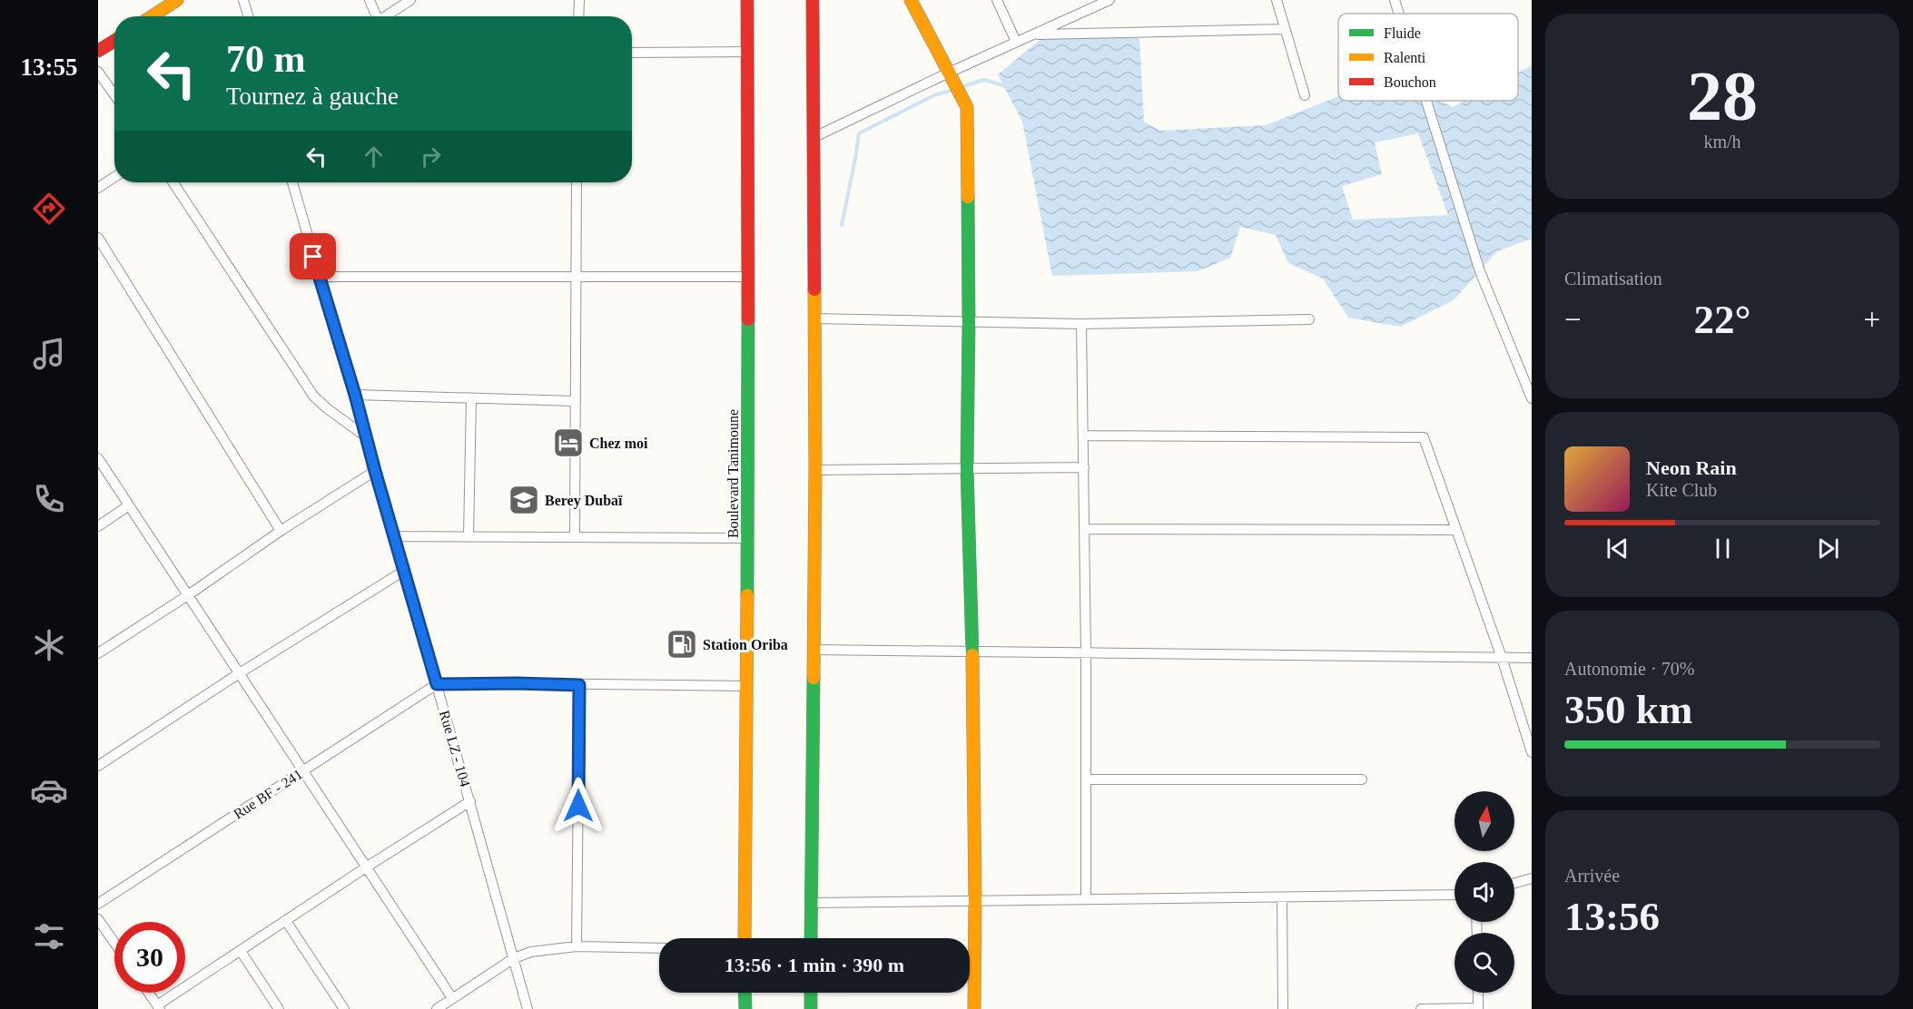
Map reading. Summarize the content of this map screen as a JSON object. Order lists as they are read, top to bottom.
{
  "streets": {
    "main road": ["Boulevard Tanimoune"],
    "street": ["Rue LZ - 104", "Rue BF - 241"]
  },
  "crossings": [
    ["Rue LZ - 104", "Rue BF - 241"]
  ],
  "places": {
    "hotel": ["Chez moi"],
    "school or university": ["Berey Dubaï"],
    "fuel station": ["Station Oriba"]
  },
  "legend": ["Fluide", "Ralenti", "Bouchon"],
  "north": "top",
  "page": {
    "tabs": "13:55",
    "tile": [
      ["28", "km/h"],
      "Climatisation",
      ["Autonomie · 70%", "350 km"],
      ["Arrivée", "13:56"]
    ],
    "turn": ["70 m", "Tournez à gauche"],
    "heat": ["−", "22°", "+"],
    "song": ["Neon Rain", "Kite Club"],
    "limit": "30",
    "trip": "13:56 · 1 min · 390 m"
  }
}
